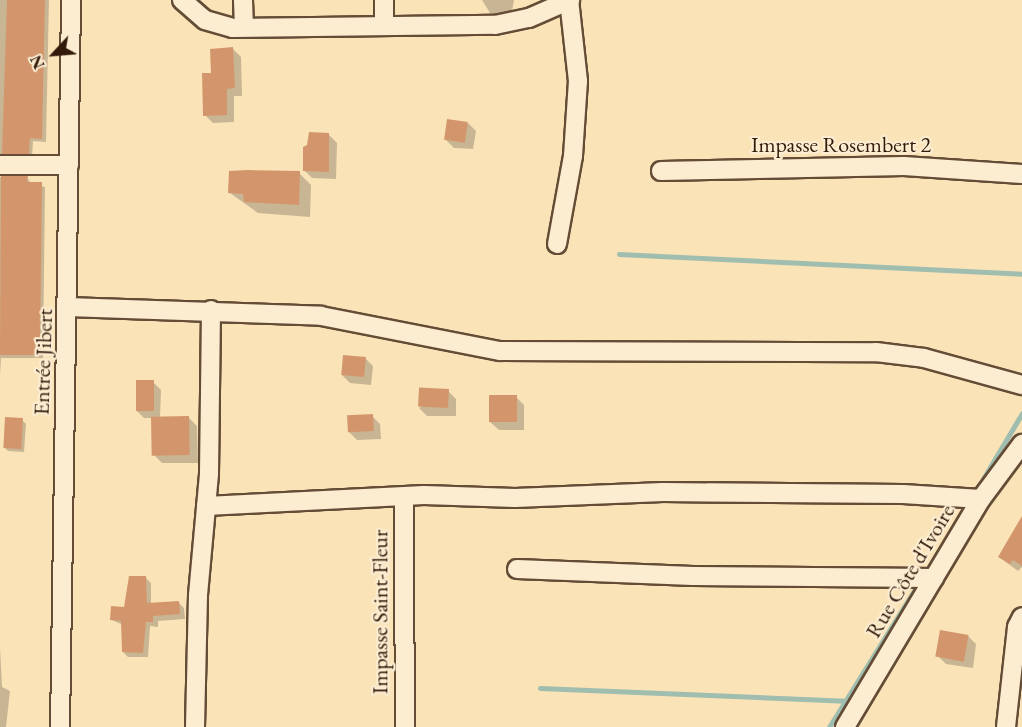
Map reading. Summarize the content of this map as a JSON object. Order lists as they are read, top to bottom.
{
  "streets": {
    "street": [
      "Impasse Rosembert 2",
      "Entrée Jibert",
      "Rue Côte d'Ivoire",
      "Impasse Saint-Fleur"
    ]
  },
  "north": "bottom left"
}
